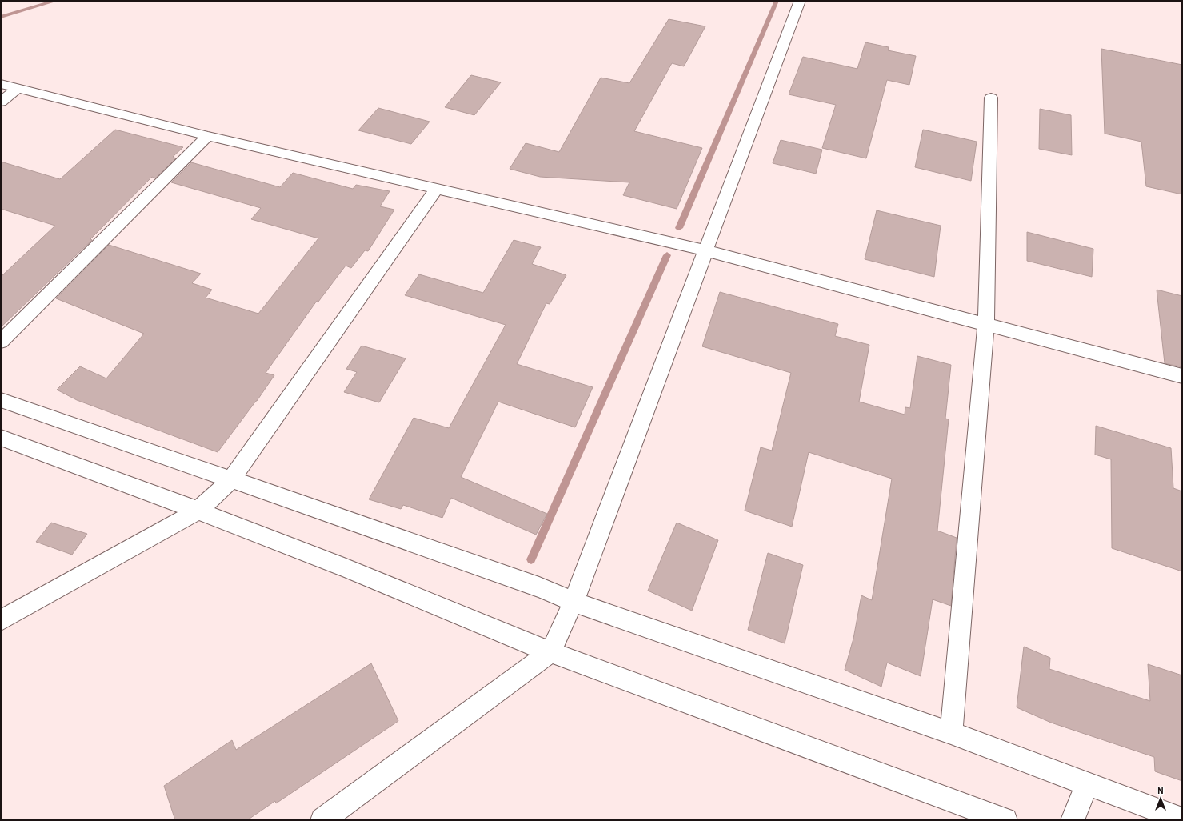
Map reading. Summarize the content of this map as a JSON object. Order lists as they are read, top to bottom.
{
  "north": "top"
}
